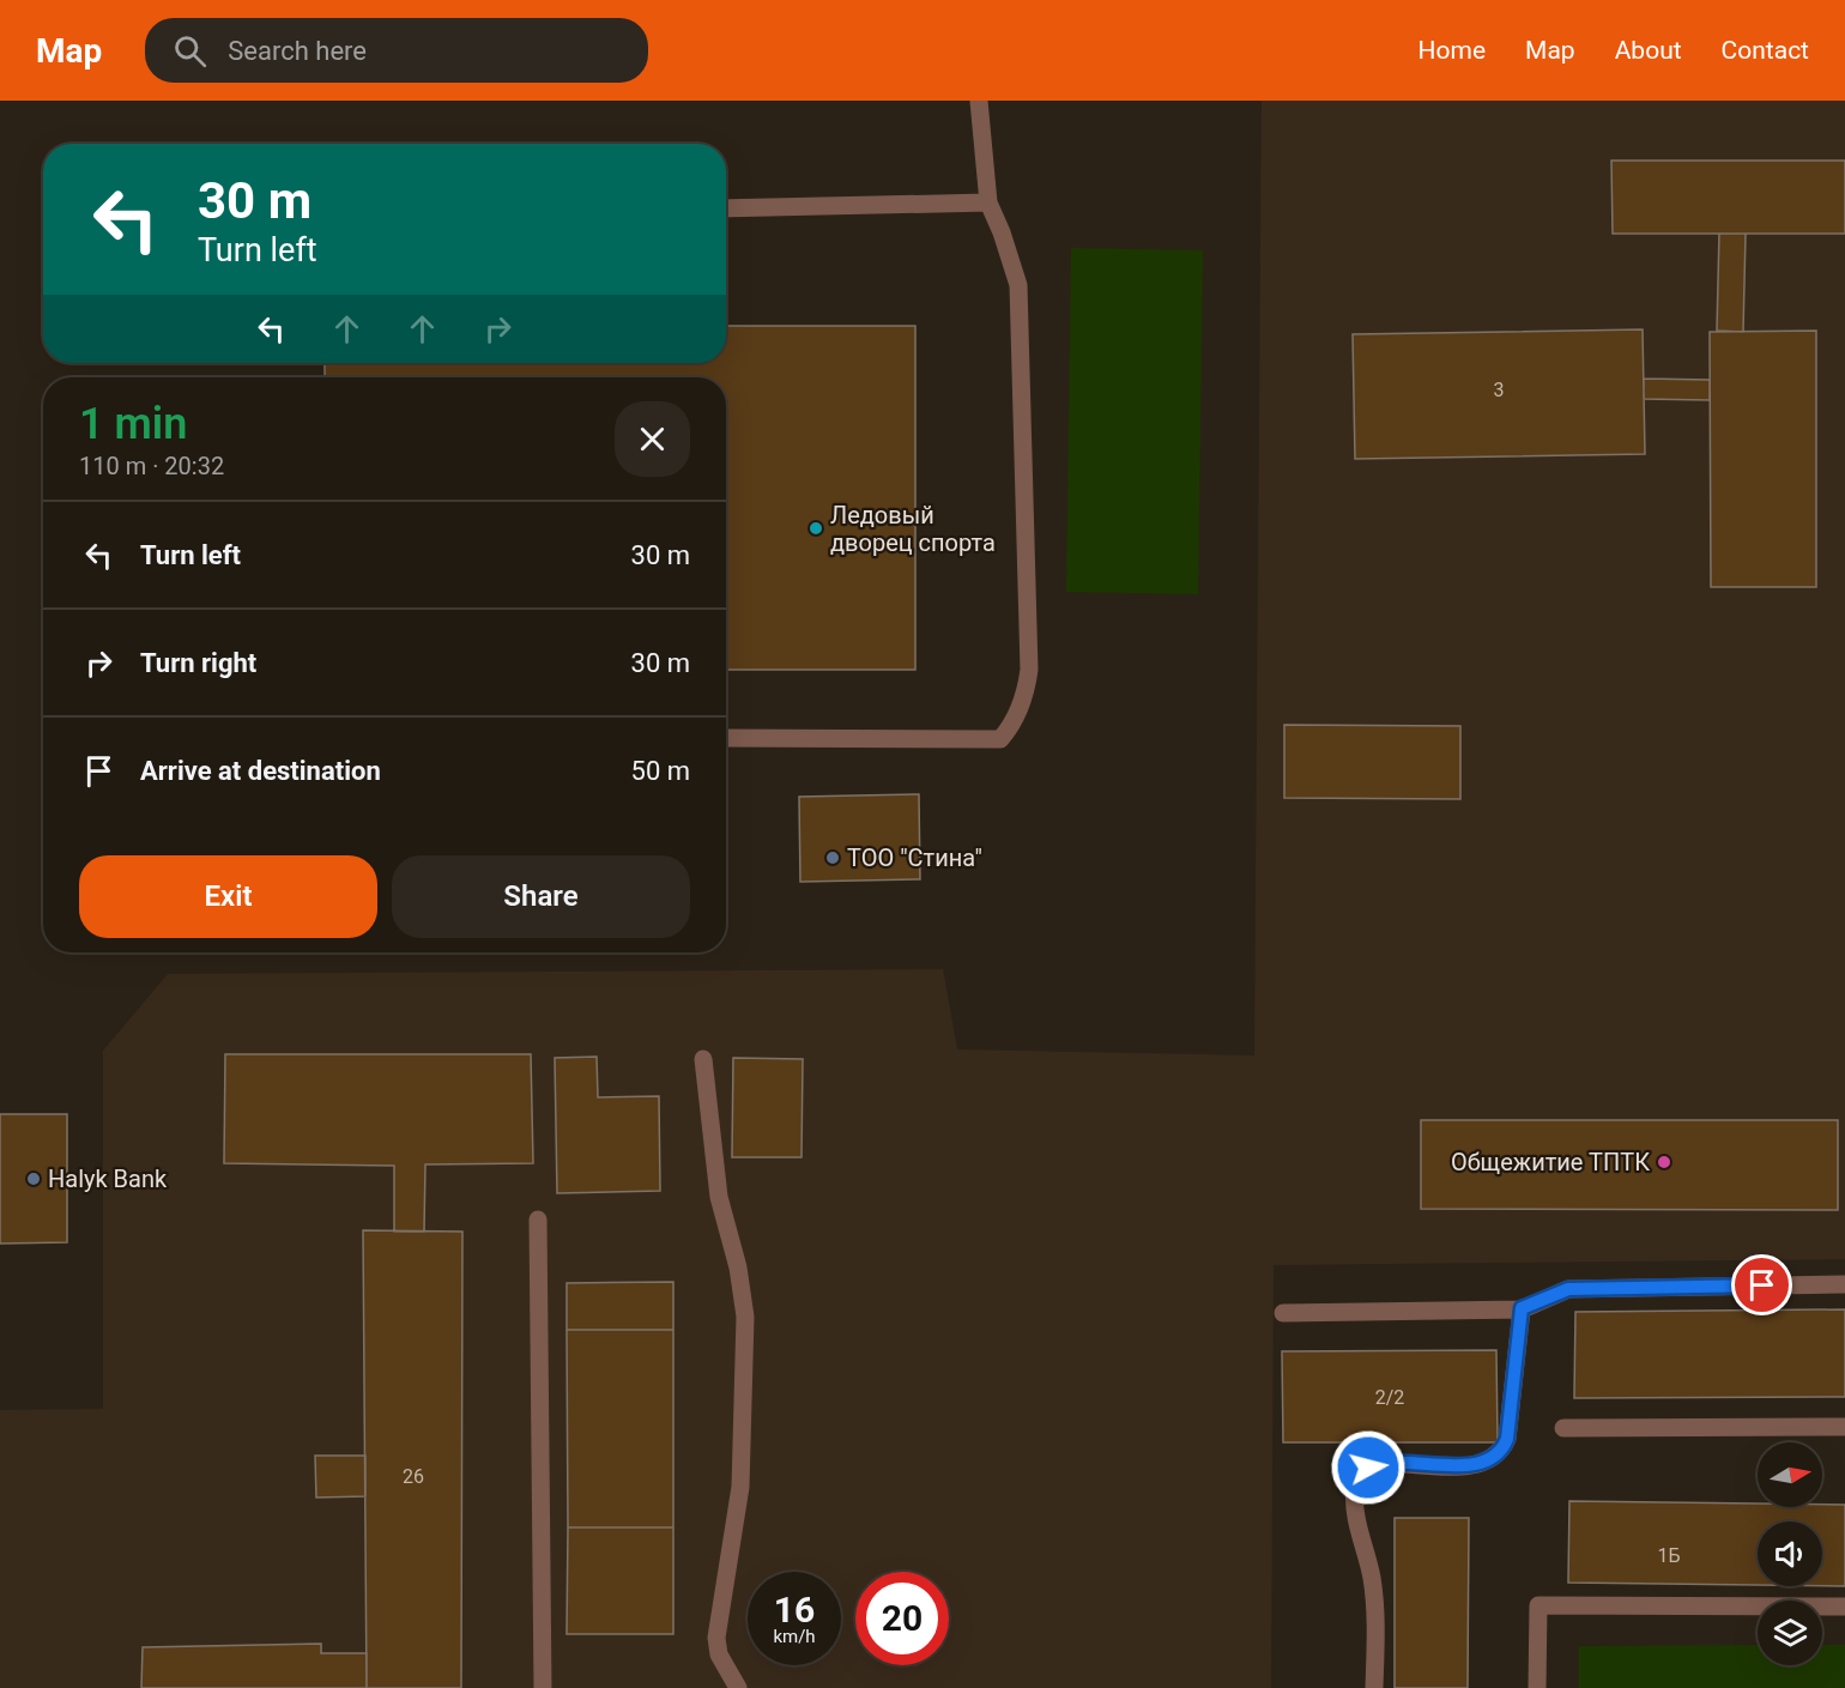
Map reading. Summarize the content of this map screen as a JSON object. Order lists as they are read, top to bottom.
{
  "places": [
    "Ледовый дворец спорта",
    "ТОО \"Стина\"",
    "Общежитие ТПТК",
    "Halyk Bank"
  ],
  "house_numbers": [
    "3",
    "2/2",
    "26",
    "1Б"
  ],
  "north": "right",
  "page": {
    "header": "Map",
    "search": "Search here",
    "nav": [
      "Home",
      "Map",
      "About",
      "Contact"
    ],
    "turn": ["30 m", "Turn left"],
    "heading": ["1 min", "110 m · 20:32"],
    "list": [
      {
        "name": "Turn left",
        "value": "30 m"
      },
      {
        "name": "Turn right",
        "value": "30 m"
      },
      {
        "name": "Arrive at destination",
        "value": "50 m"
      }
    ],
    "buttons": ["Exit", "Share"],
    "speed": "16 km/h",
    "limit": "20"
  }
}
